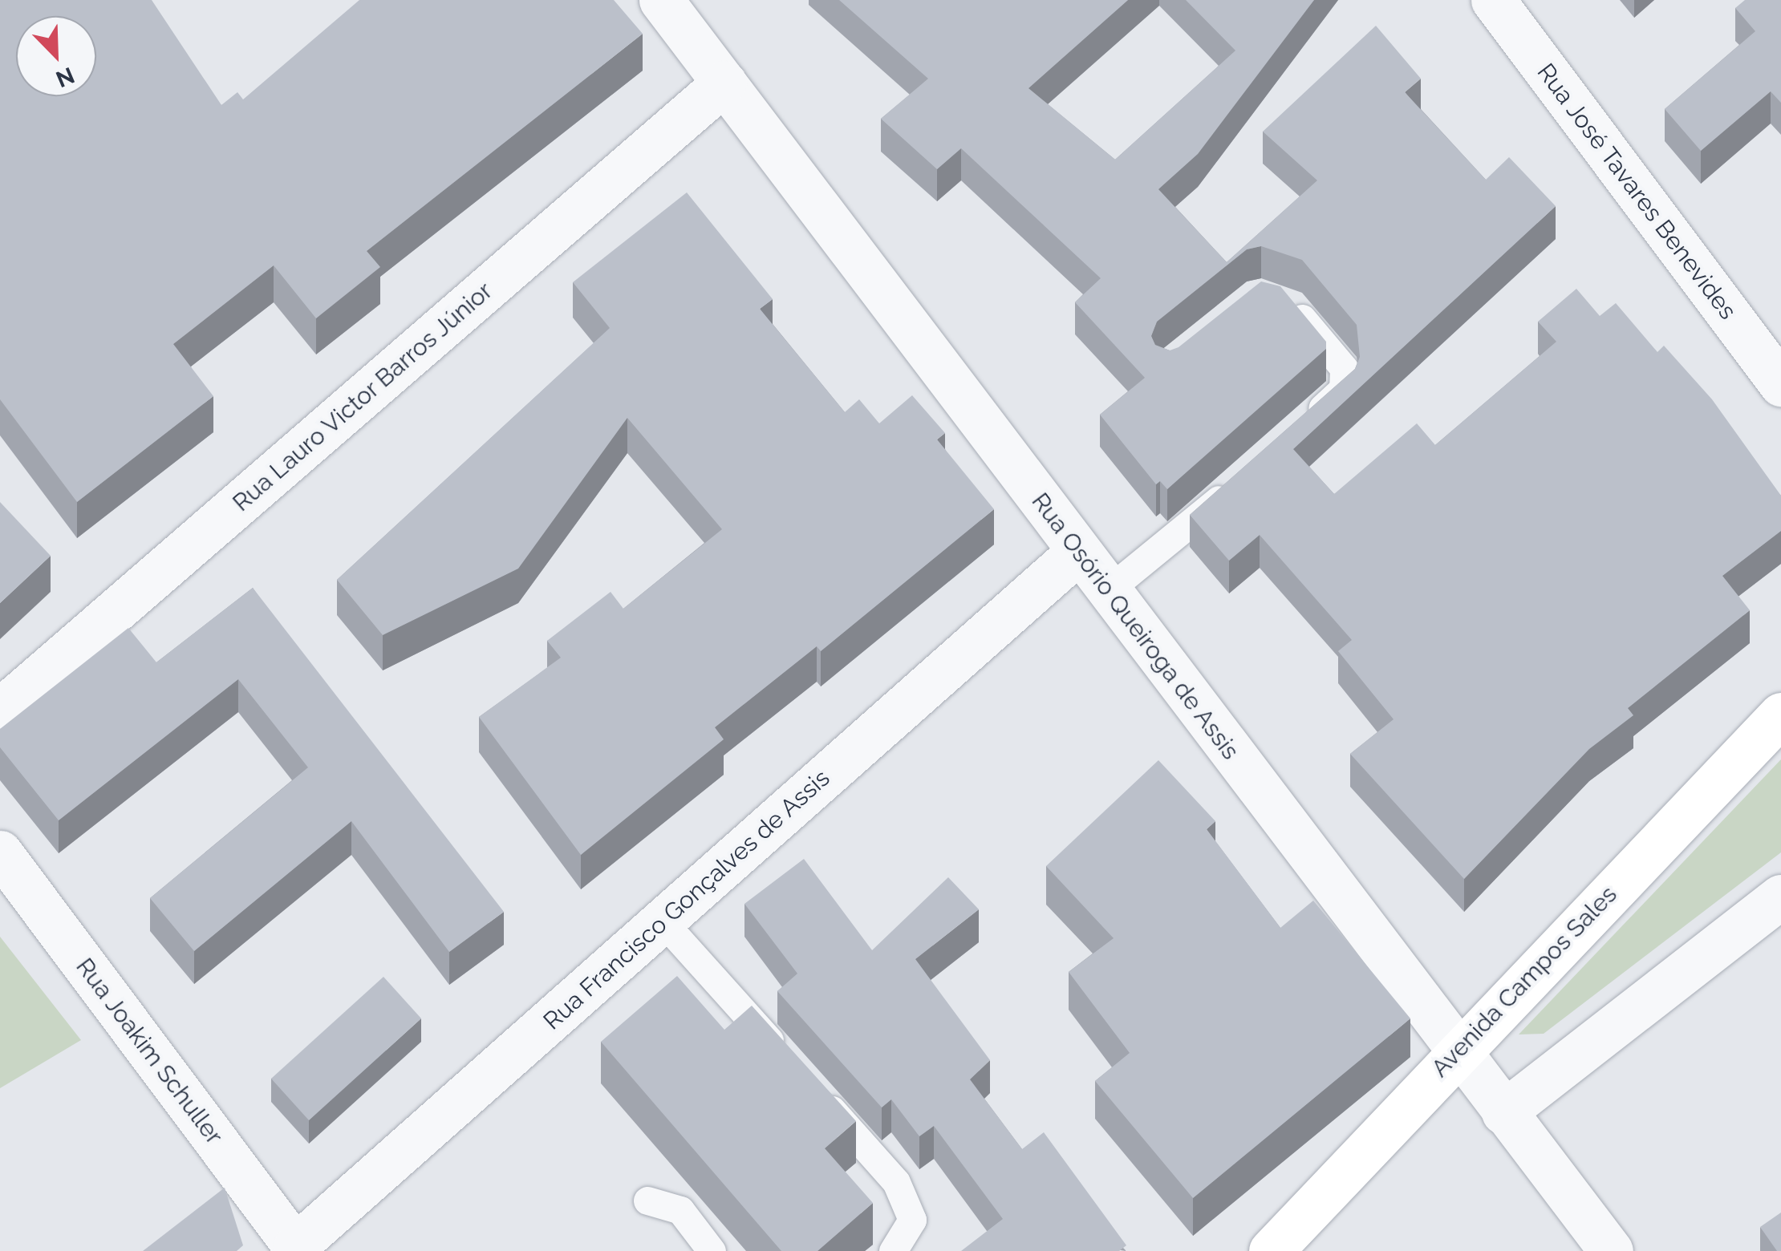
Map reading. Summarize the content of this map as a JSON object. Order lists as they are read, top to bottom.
{
  "streets": {
    "street": [
      "Rua José Tavares Benevides",
      "Rua Lauro Victor Barros Júnior",
      "Rua Osório Queiroga de Assis",
      "Rua Francisco Gonçalves de Assis",
      "Avenida Campos Sales",
      "Rua Joakim Schuller"
    ]
  },
  "crossings": [
    ["Rua Lauro Victor Barros Júnior", "Rua Osório Queiroga de Assis"],
    ["Rua Osório Queiroga de Assis", "Rua Francisco Gonçalves de Assis"],
    ["Rua Osório Queiroga de Assis", "Avenida Campos Sales"],
    ["Rua Francisco Gonçalves de Assis", "Rua Joakim Schuller"]
  ],
  "north": "bottom right"
}
